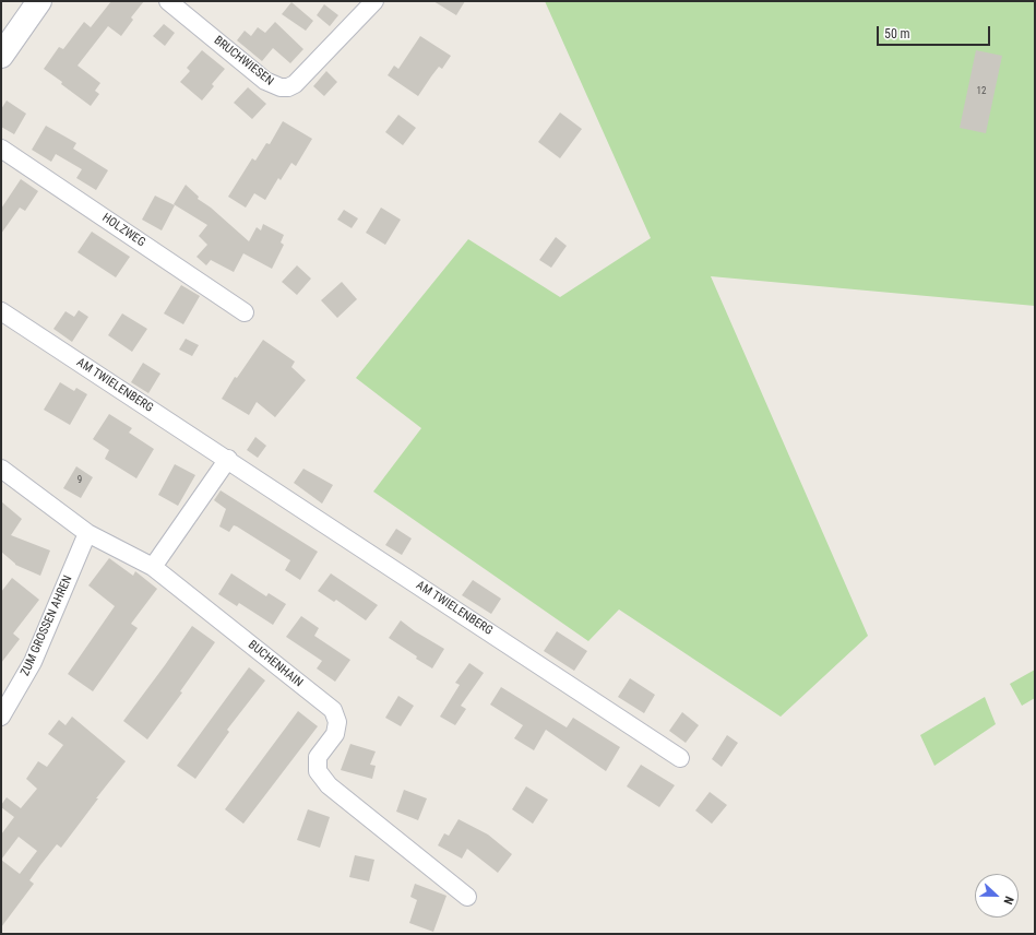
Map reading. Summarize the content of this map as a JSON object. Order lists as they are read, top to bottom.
{
  "streets": {
    "street": [
      "BRUCHWIESEN",
      "HOLZWEG",
      "AM TWIELENBERG",
      "ZUM GROSSEN AHREN",
      "BUCHENHAIN"
    ]
  },
  "crossings": [
    ["ZUM GROSSEN AHREN", "BUCHENHAIN"]
  ],
  "house_numbers": ["12", "9"],
  "scale_bar": "50 m",
  "north": "right"
}
